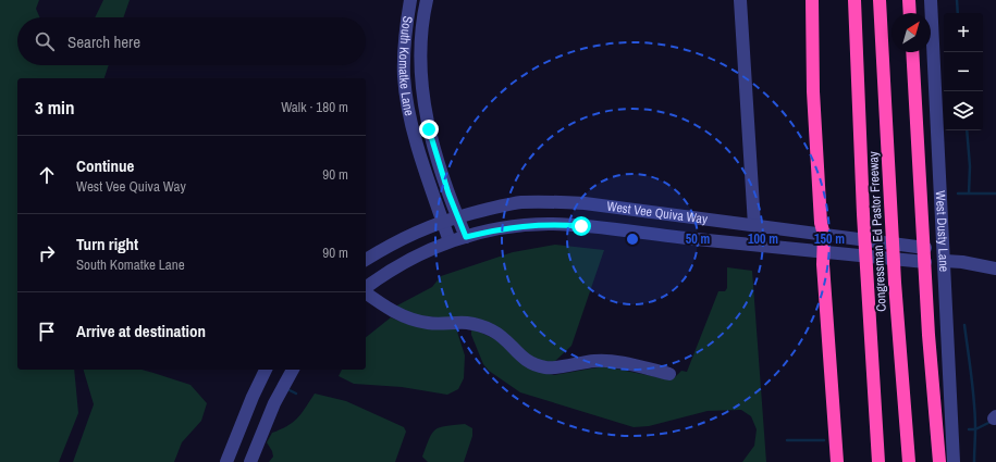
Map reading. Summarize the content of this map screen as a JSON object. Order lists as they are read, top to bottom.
{
  "streets": {
    "highway": ["Congressman Ed Pastor Freeway"],
    "street": ["South Komatke Lane", "West Vee Quiva Way", "West Dusty Lane"]
  },
  "crossings": [
    ["South Komatke Lane", "West Vee Quiva Way"]
  ],
  "north": "top right",
  "page": {
    "map_buttons": ["+", "−"],
    "search": "Search here",
    "heading": ["3 min", "Walk · 180 m"],
    "list": [
      ["Continue", "West Vee Quiva Way", "90 m"],
      ["Turn right", "South Komatke Lane", "90 m"],
      "Arrive at destination"
    ]
  },
  "rings": ["50 m", "100 m", "150 m"]
}
